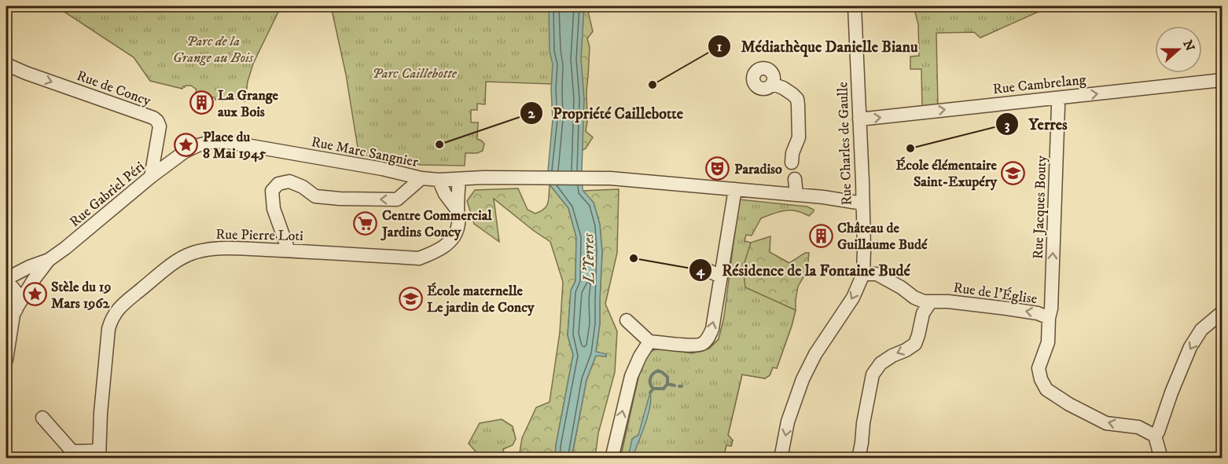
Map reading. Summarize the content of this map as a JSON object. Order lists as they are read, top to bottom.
{
  "streets": {
    "street": [
      "Rue Cambrelang",
      "Rue de Concy",
      "Rue Charles de Gaulle",
      "Rue Marc Sangnier",
      "Rue Gabriel Péri",
      "Rue Jacques Bouty",
      "Rue Pierre Loti",
      "Rue de l'Église"
    ]
  },
  "crossings": [
    ["Rue Cambrelang", "Rue Charles de Gaulle"],
    ["Rue Cambrelang", "Rue Jacques Bouty"],
    ["Rue de Concy", "Rue Gabriel Péri"],
    ["Rue Charles de Gaulle", "Rue de l'Église"],
    ["Rue Marc Sangnier", "Rue Gabriel Péri"],
    ["Rue Marc Sangnier", "Rue Pierre Loti"],
    ["Rue Jacques Bouty", "Rue de l'Église"]
  ],
  "one_way": [
    "Rue Cambrelang",
    "Rue de Concy",
    "Rue Jacques Bouty",
    "Rue de l'Église"
  ],
  "water": ["L'Yerres"],
  "parks": ["Parc de la Grange au Bois", "Parc Caillebotte"],
  "places": {
    "other": [
      "Médiathèque Danielle Bianu",
      "Propriété Caillebotte",
      "Yerres",
      "Résidence de la Fontaine Budé"
    ],
    "building": ["La Grange aux Bois", "Château de Guillaume Budé"],
    "place": ["Place du 8 Mai 1945", "Stèle du 19 Mars 1962"],
    "theatre": ["Paradiso"],
    "school or university": ["École élémentaire Saint-Exupéry", "École maternelle Le jardin de Concy"],
    "supermarket": ["Centre Commercial Jardins Concy"]
  },
  "north": "right"
}
